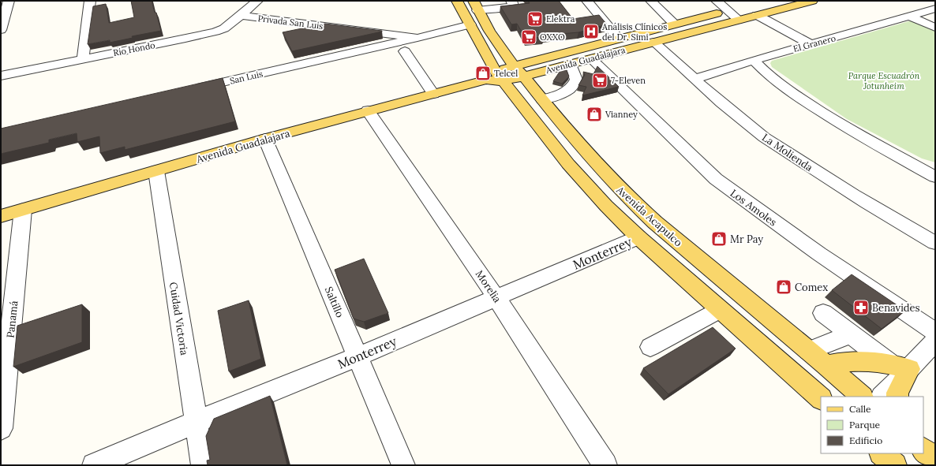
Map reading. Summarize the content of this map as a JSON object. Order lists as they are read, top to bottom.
{
  "streets": {
    "main road": ["Avenida Guadalajara", "Avenida Acapulco"],
    "street": [
      "Privada San Luis",
      "El Granero",
      "Río Hondo",
      "San Luis",
      "La Molienda",
      "Los Amoles",
      "Monterrey",
      "Morelia",
      "Saltillo",
      "Cuidad Victoria",
      "Panamá"
    ]
  },
  "crossings": [
    ["Privada San Luis", "Río Hondo"],
    ["Privada San Luis", "San Luis"],
    ["Privada San Luis", "Avenida Acapulco"],
    ["El Granero", "La Molienda"],
    ["Avenida Guadalajara", "La Molienda"],
    ["Avenida Guadalajara", "Los Amoles"],
    ["Avenida Guadalajara", "Avenida Acapulco"],
    ["Avenida Guadalajara", "Morelia"],
    ["Avenida Guadalajara", "Saltillo"],
    ["Avenida Guadalajara", "Cuidad Victoria"],
    ["Avenida Guadalajara", "Panamá"],
    ["Avenida Acapulco", "Monterrey"],
    ["Monterrey", "Morelia"],
    ["Monterrey", "Saltillo"],
    ["Monterrey", "Cuidad Victoria"]
  ],
  "parks": ["Parque Escuadrón Jotunheim"],
  "places": {
    "supermarket": ["Elektra", "OXXO", "7-Eleven"],
    "hospital": ["Análisis Clínicos del Dr. Simi"],
    "shop": [
      "Telcel",
      "Vianney",
      "Mr Pay",
      "Comex"
    ],
    "pharmacy": ["Benavides"]
  },
  "legend": ["Calle", "Parque", "Edificio"]
}
